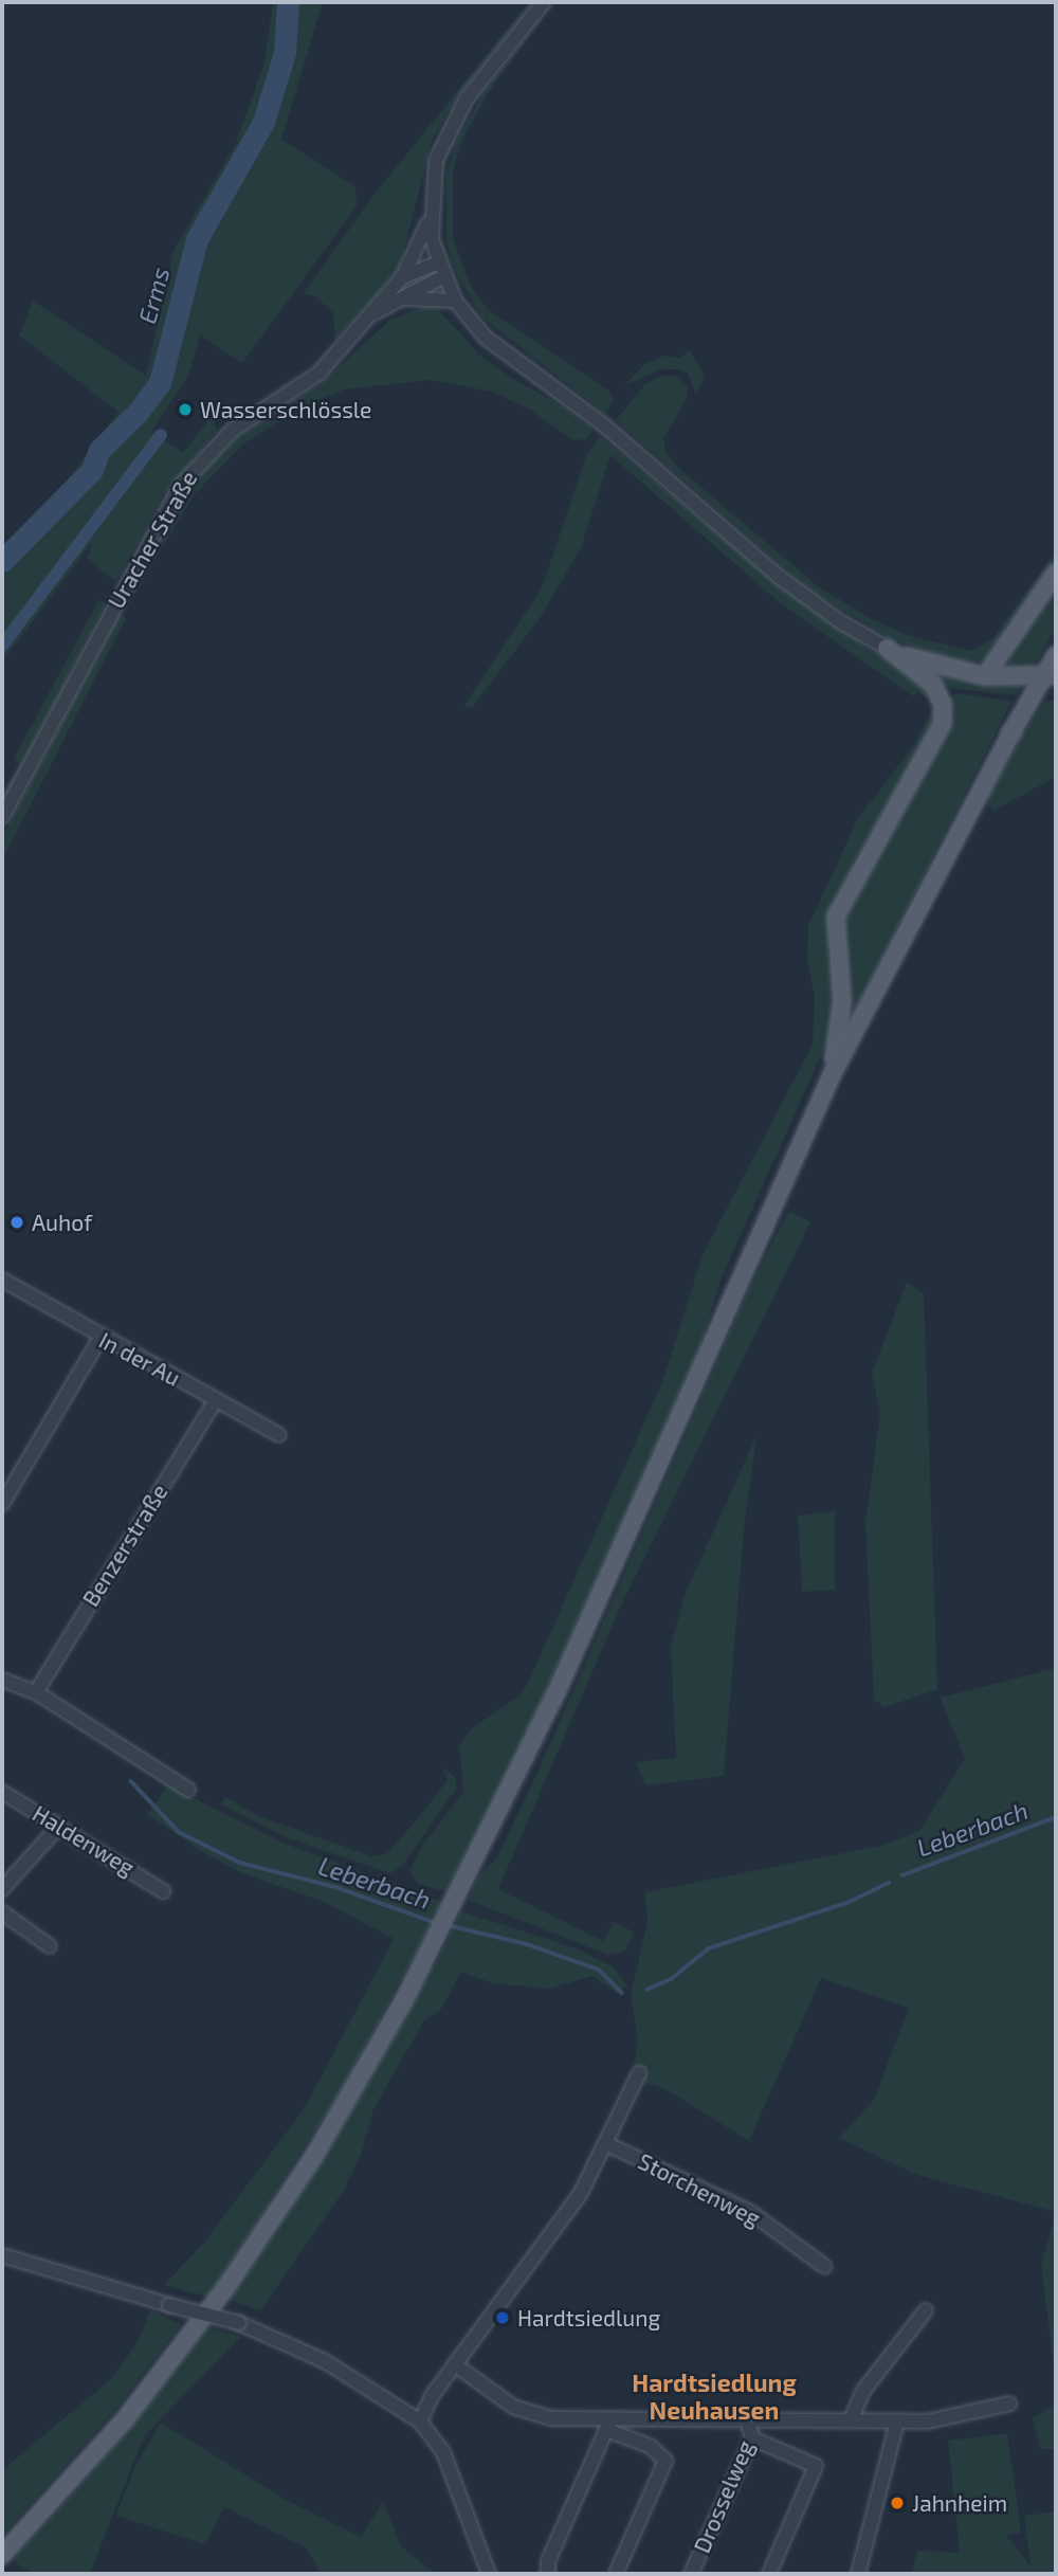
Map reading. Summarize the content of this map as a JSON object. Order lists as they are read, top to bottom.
{
  "streets": {
    "street": [
      "Uracher Straße",
      "In der Au",
      "Benzerstraße",
      "Haldenweg",
      "Storchenweg",
      "Drosselweg"
    ]
  },
  "crossings": [
    ["In der Au", "Benzerstraße"]
  ],
  "districts": ["Hardtsiedlung Neuhausen"],
  "water": ["Erms", "Leberbach"],
  "places": [
    "Wasserschlössle",
    "Auhof",
    "Hardtsiedlung",
    "Jahnheim"
  ]
}
